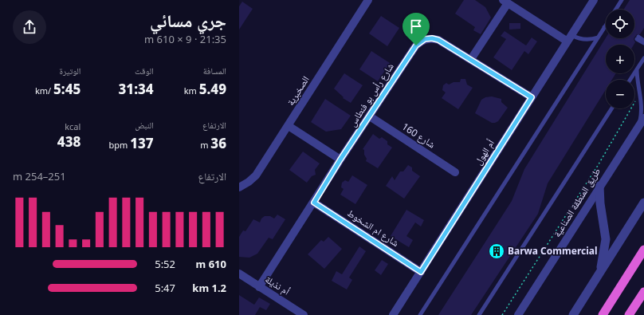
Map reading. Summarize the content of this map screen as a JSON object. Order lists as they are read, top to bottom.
{
  "streets": {
    "street": [
      "الصخبرية",
      "شارع رأس بو فنطاس",
      "شارع 160",
      "أم الهول",
      "طريق المنطقة الصناعية",
      "شارع ام الشخوط",
      "أم نذيلة"
    ]
  },
  "crossings": [
    ["شارع رأس بو فنطاس", "شارع 160"],
    ["شارع رأس بو فنطاس", "أم الهول"],
    ["شارع رأس بو فنطاس", "شارع ام الشخوط"],
    ["شارع رأس بو فنطاس", "أم نذيلة"],
    ["أم الهول", "شارع ام الشخوط"]
  ],
  "places": {
    "building": ["Barwa Commercial"]
  },
  "page": {
    "heading": ["جري مسائي", "21:35 · 9 × 610 m"],
    "map_buttons": ["+", "−"],
    "stats": [
      ["المسافة", "5.49 km"],
      ["الوقت", "31:34"],
      ["الوتيرة", "5:45 /km"],
      ["الارتفاع", "36 m"],
      ["النبض", "137 bpm"],
      ["kcal", "438"]
    ],
    "chart": ["الارتفاع", "251–254 m"],
    "list": [
      {
        "name": "610 m",
        "note": "5:52"
      },
      {
        "name": "1.2 km",
        "note": "5:47"
      }
    ]
  }
}
